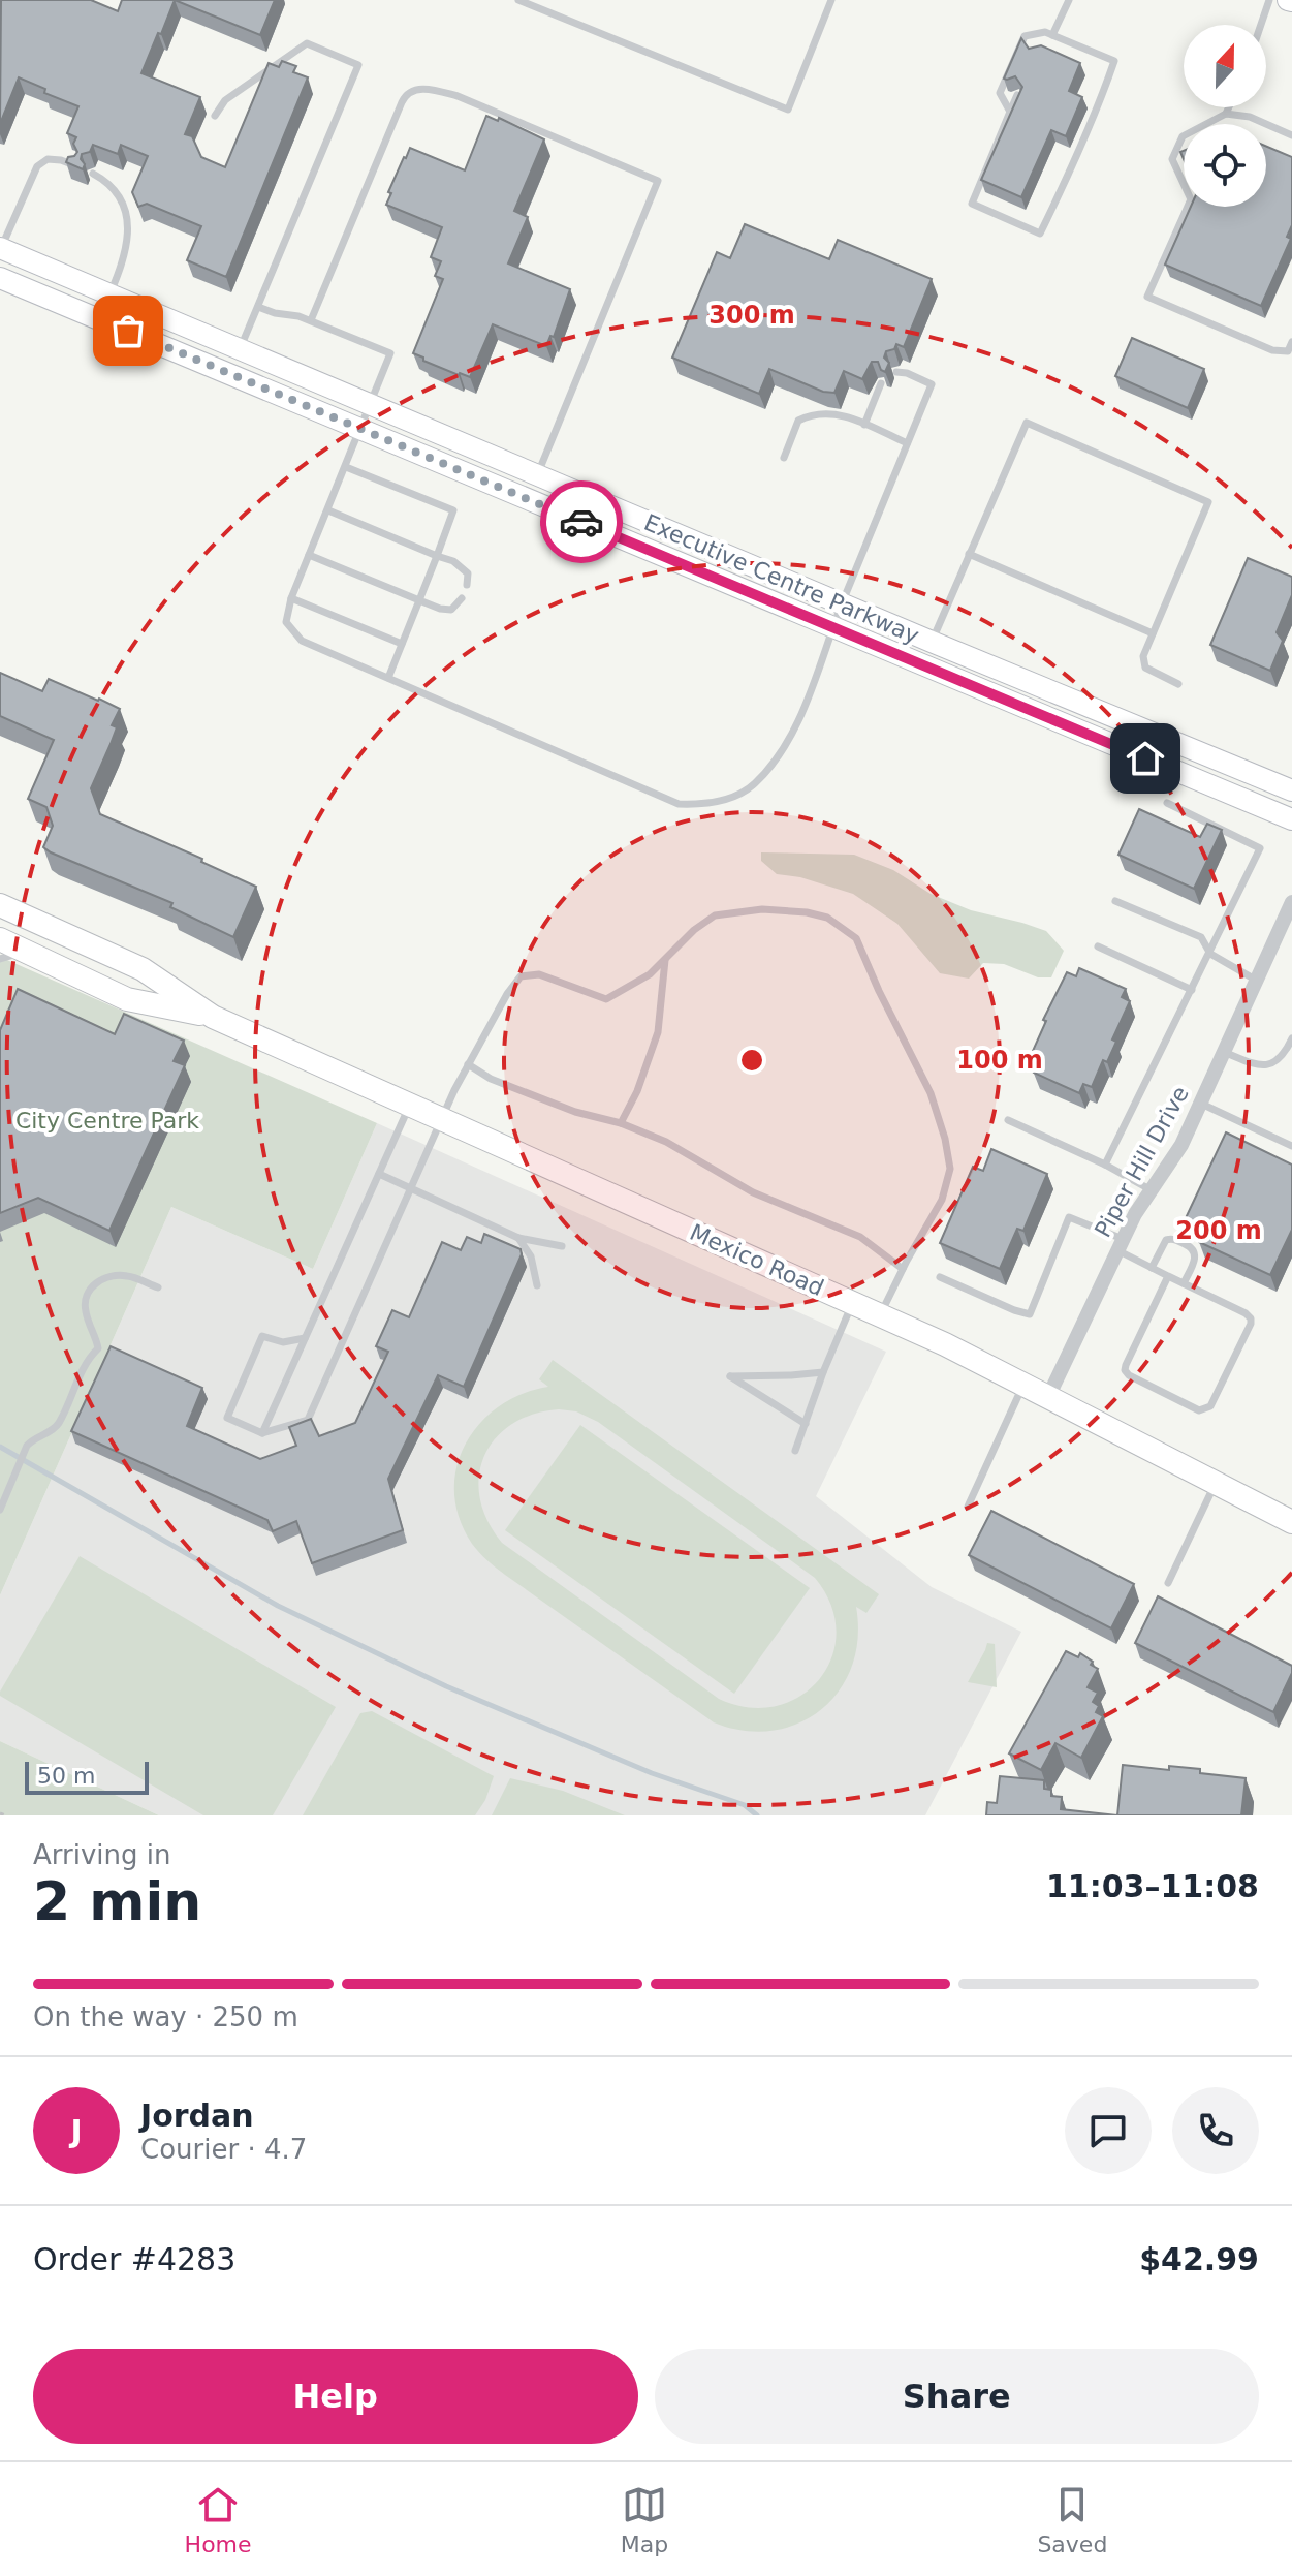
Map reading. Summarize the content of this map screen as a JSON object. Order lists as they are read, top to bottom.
{
  "streets": {
    "main road": ["Mexico Road"],
    "street": ["Executive Centre Parkway", "Piper Hill Drive"]
  },
  "crossings": [
    ["Piper Hill Drive", "Mexico Road"]
  ],
  "parks": ["City Centre Park"],
  "scale_bar": "50 m",
  "north": "top",
  "page": {
    "scale": "50 m",
    "heading": ["2 min", "Arriving in", "11:03–11:08"],
    "panel": [
      "Jordan",
      "Courier · 4.7",
      "Order #4283",
      "$42.99"
    ],
    "bar": "On the way · 250 m",
    "round": "J",
    "buttons": ["Help", "Share"],
    "tabs": ["Home", "Map", "Saved"]
  },
  "rings": ["300 m", "100 m", "200 m"]
}
